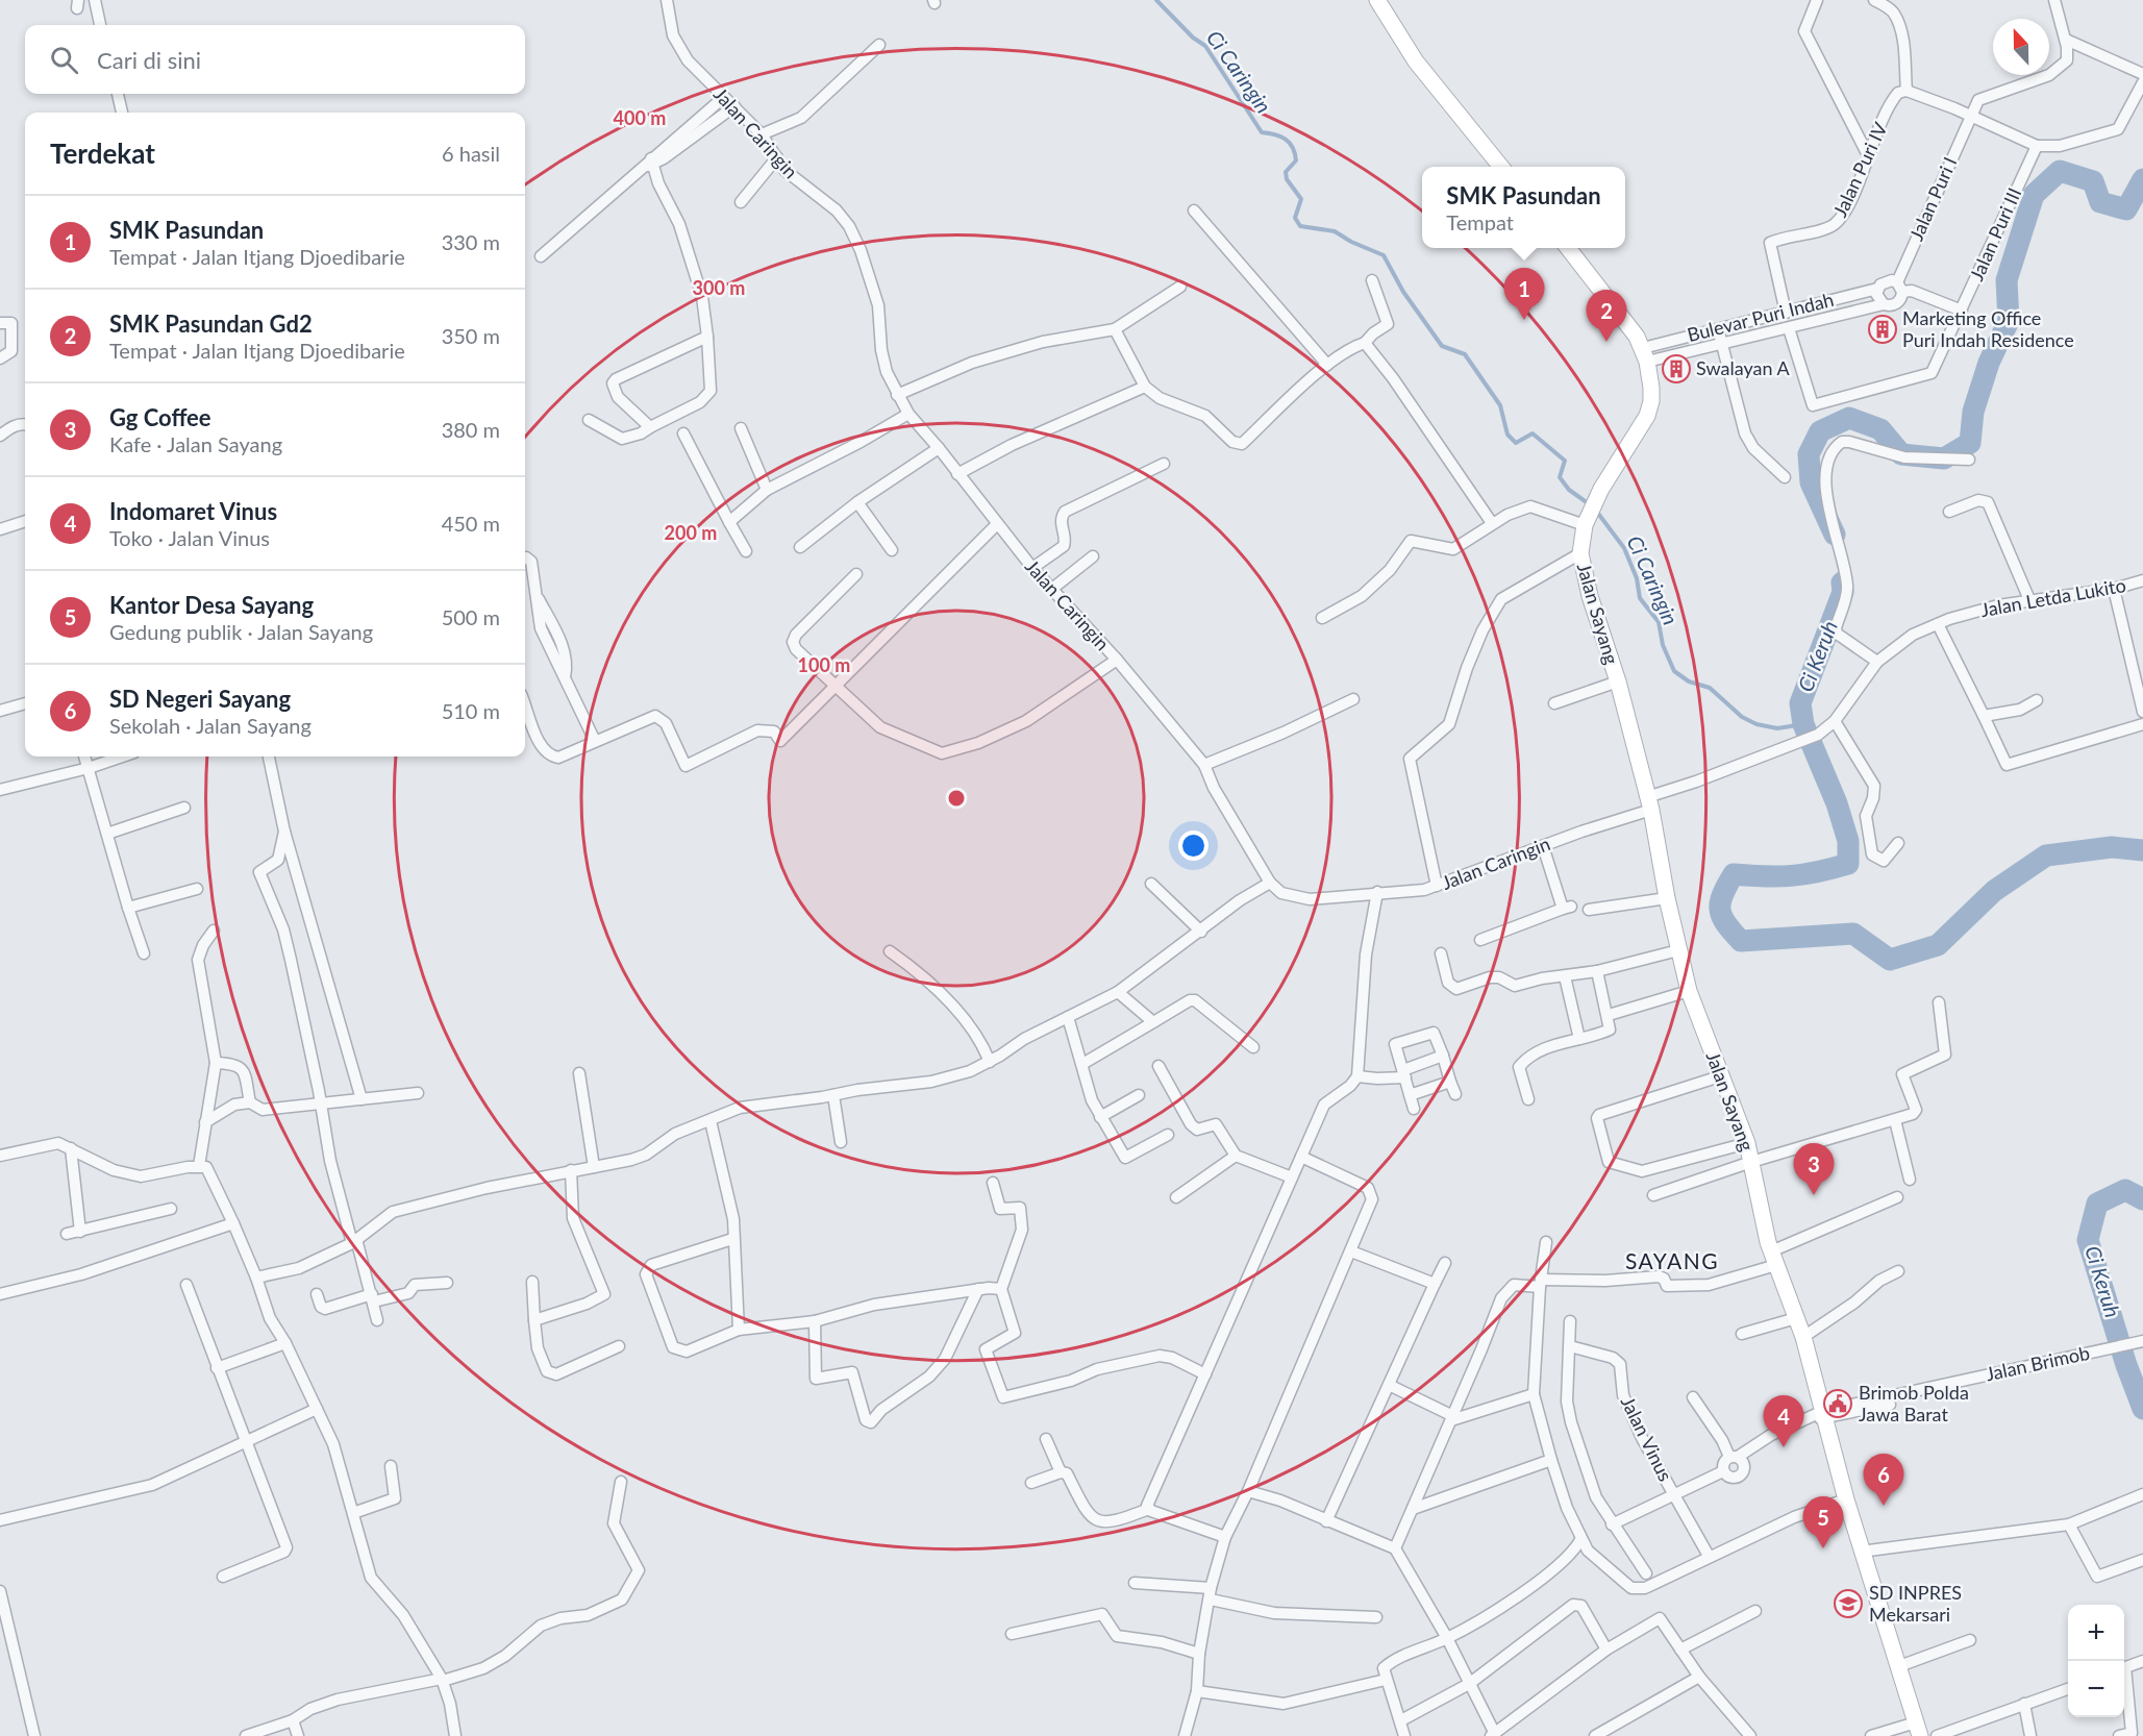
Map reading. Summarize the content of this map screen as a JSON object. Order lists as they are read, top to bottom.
{
  "streets": {
    "main road": ["Jalan Sayang"],
    "street": [
      "Jalan Caringin",
      "Jalan Puri IV",
      "Jalan Puri I",
      "Jalan Puri III",
      "Bulevar Puri Indah",
      "Jalan Letda Lukito",
      "Jalan Brimob",
      "Jalan Vinus"
    ]
  },
  "crossings": [
    ["Jalan Caringin", "Jalan Letda Lukito"],
    ["Jalan Caringin", "Jalan Sayang"],
    ["Jalan Puri IV", "Bulevar Puri Indah"],
    ["Jalan Puri I", "Bulevar Puri Indah"],
    ["Jalan Puri III", "Bulevar Puri Indah"],
    ["Bulevar Puri Indah", "Jalan Sayang"],
    ["Jalan Letda Lukito", "Jalan Sayang"],
    ["Jalan Sayang", "Jalan Brimob"]
  ],
  "districts": ["SAYANG"],
  "water": ["Ci Caringin", "Ci Keruh"],
  "places": {
    "building": ["Marketing Office Puri Indah Residence", "Swalayan A"],
    "public building": ["Brimob Polda Jawa Barat"],
    "school or university": ["SD INPRES Mekarsari"]
  },
  "north": "top",
  "page": {
    "search": "Cari di sini",
    "heading": ["Terdekat", "6 hasil"],
    "popup": ["SMK Pasundan", "Tempat"],
    "list": [
      {
        "mark": "1",
        "name": "SMK Pasundan",
        "note": "Tempat · Jalan Itjang Djoedibarie",
        "value": "330 m"
      },
      {
        "mark": "2",
        "name": "SMK Pasundan Gd2",
        "note": "Tempat · Jalan Itjang Djoedibarie",
        "value": "350 m"
      },
      {
        "mark": "3",
        "name": "Gg Coffee",
        "note": "Kafe · Jalan Sayang",
        "value": "380 m"
      },
      {
        "mark": "4",
        "name": "Indomaret Vinus",
        "note": "Toko · Jalan Vinus",
        "value": "450 m"
      },
      {
        "mark": "5",
        "name": "Kantor Desa Sayang",
        "note": "Gedung publik · Jalan Sayang",
        "value": "500 m"
      },
      {
        "mark": "6",
        "name": "SD Negeri Sayang",
        "note": "Sekolah · Jalan Sayang",
        "value": "510 m"
      }
    ],
    "pins": [
      "1",
      "2",
      "3",
      "4",
      "6",
      "5"
    ],
    "map_buttons": ["+", "−"]
  },
  "rings": [
    "400 m",
    "300 m",
    "200 m",
    "100 m"
  ]
}
